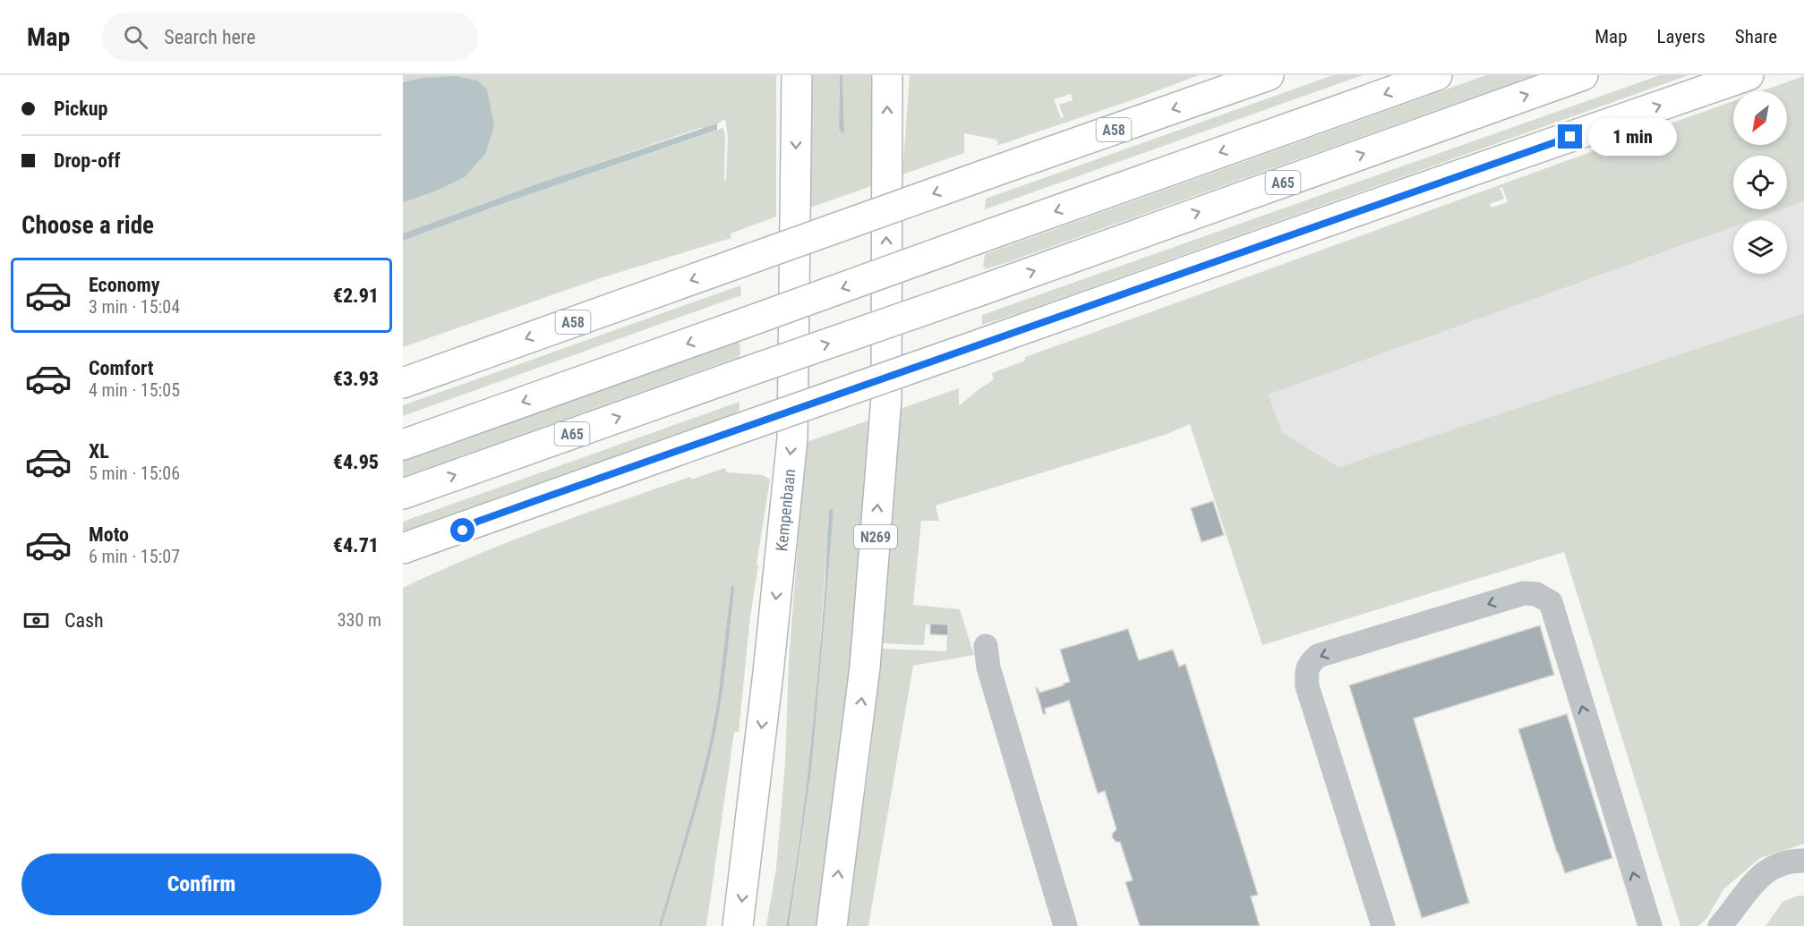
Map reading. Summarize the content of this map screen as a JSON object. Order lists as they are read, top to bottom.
{
  "streets": {
    "highway": [
      "A58",
      "A65",
      "Kempenbaan",
      "N269"
    ]
  },
  "north": "bottom left",
  "page": {
    "header": "Map",
    "search": "Search here",
    "nav": ["Map", "Layers", "Share"],
    "banner": ["Pickup", "Drop-off"],
    "bubble": "1 min",
    "heading": "Choose a ride",
    "list": [
      {
        "name": "Economy",
        "note": "3 min · 15:04",
        "value": "€2.91"
      },
      {
        "name": "Comfort",
        "note": "4 min · 15:05",
        "value": "€3.93"
      },
      {
        "name": "XL",
        "note": "5 min · 15:06",
        "value": "€4.95"
      },
      {
        "name": "Moto",
        "note": "6 min · 15:07",
        "value": "€4.71"
      }
    ],
    "pay": ["Cash", "330 m"],
    "buttons": "Confirm"
  }
}
